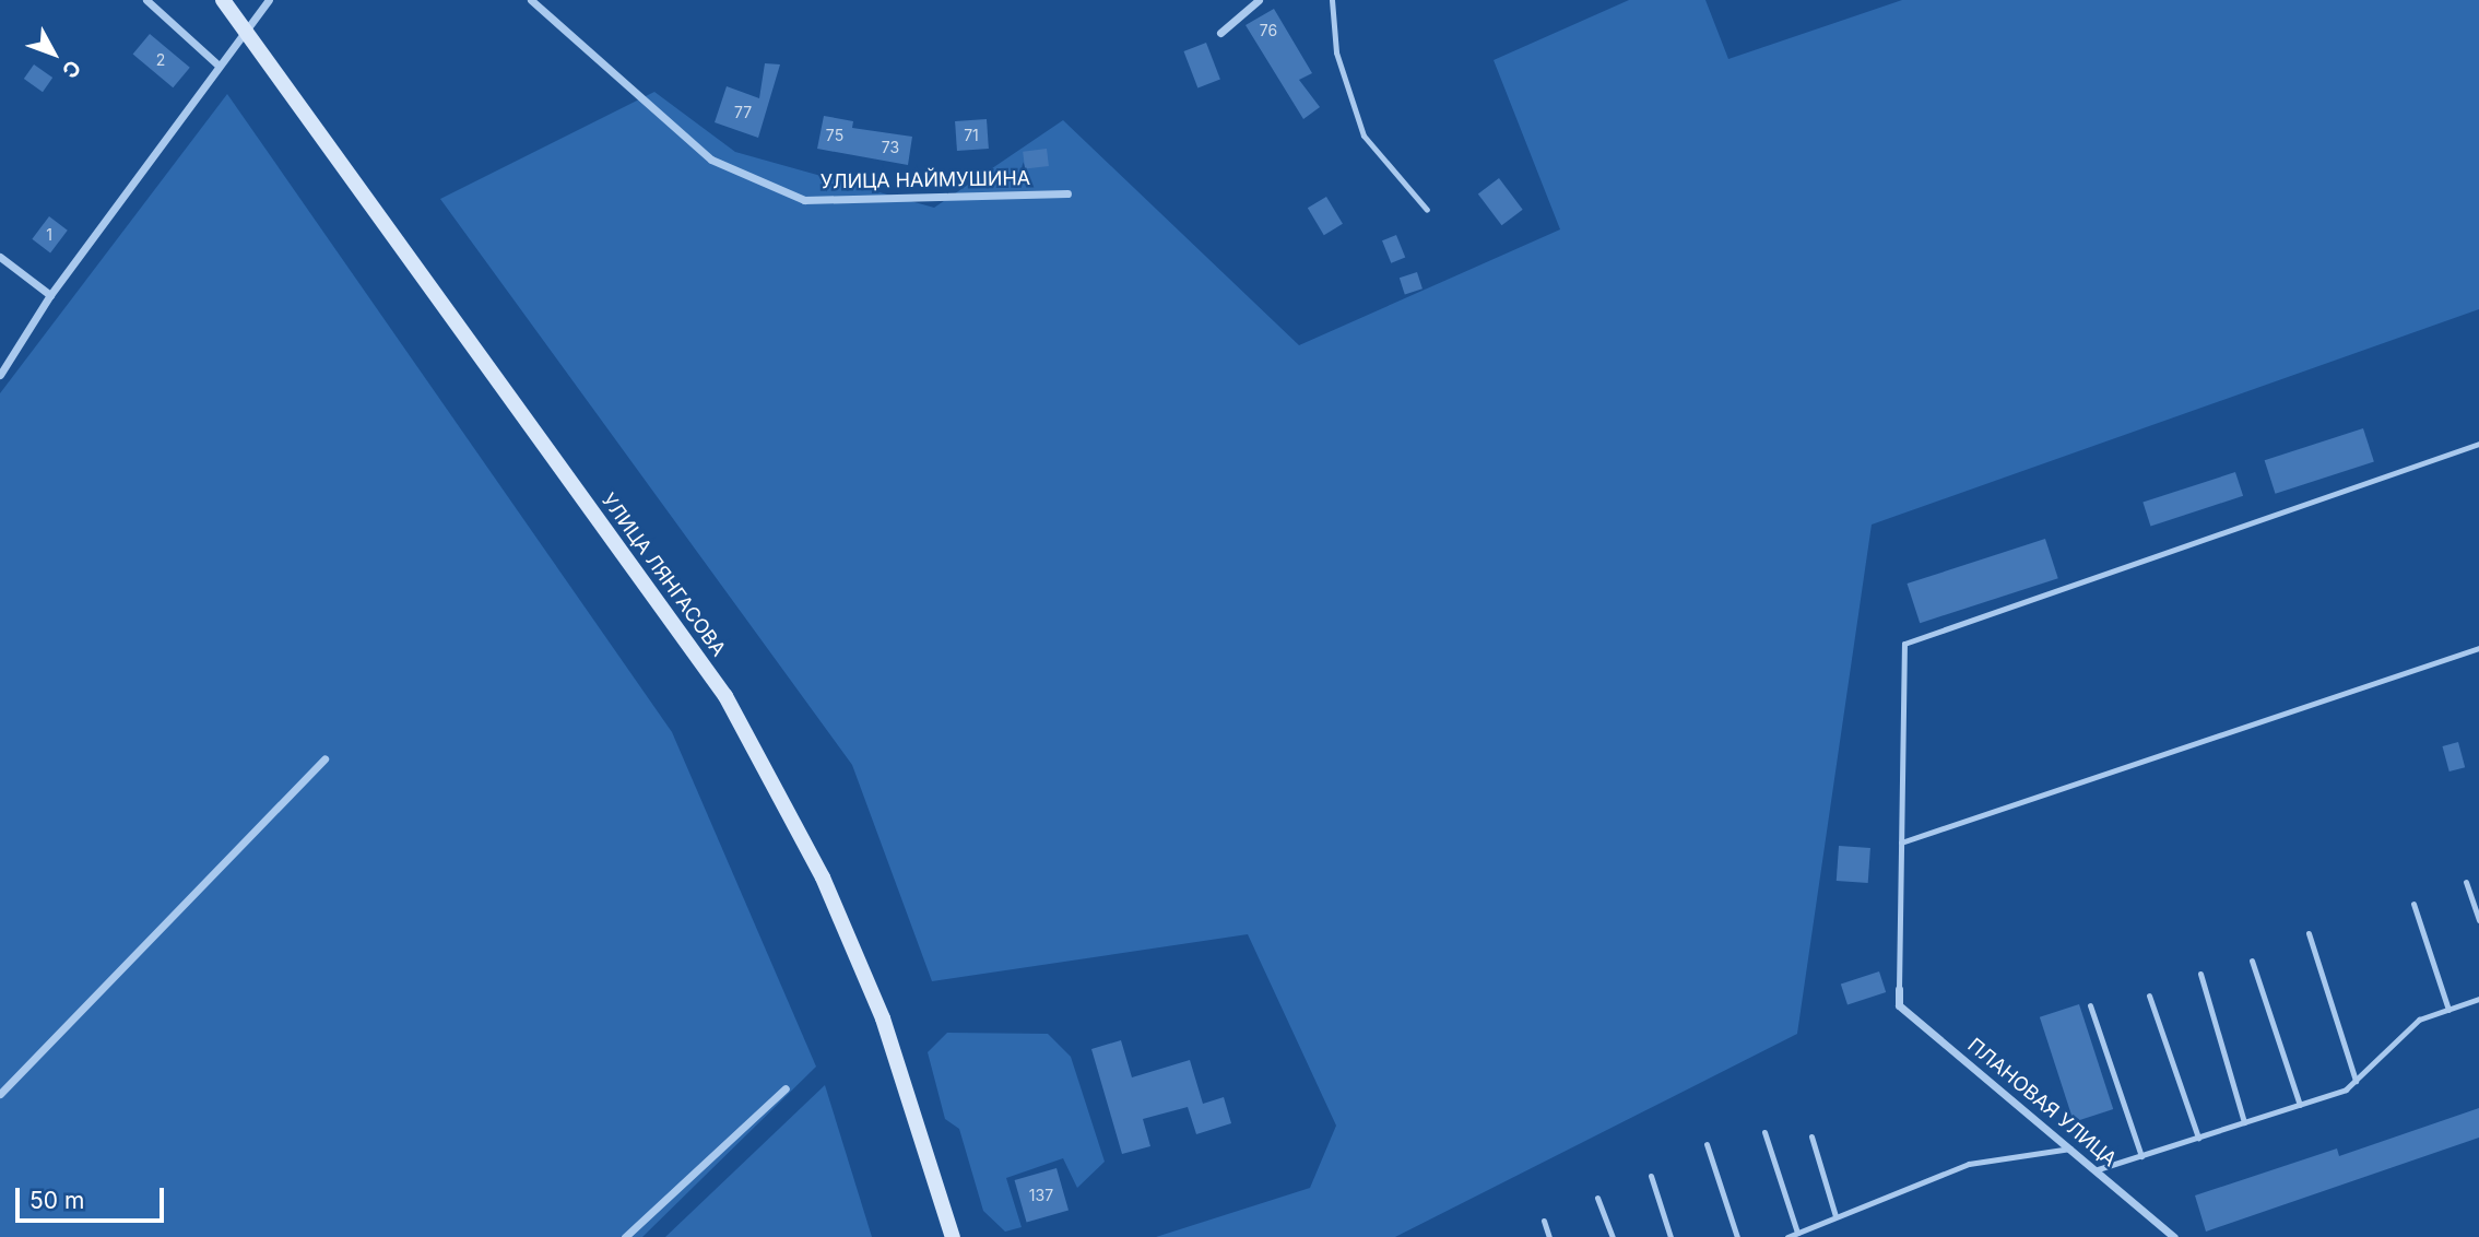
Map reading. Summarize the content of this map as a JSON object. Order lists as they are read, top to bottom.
{
  "streets": {
    "main road": ["УЛИЦА ЛЯНГАСОВА"],
    "street": ["УЛИЦА НАЙМУШИНА", "ПЛАНОВАЯ УЛИЦА"]
  },
  "house_numbers": [
    "76",
    "2",
    "77",
    "75",
    "71",
    "73",
    "1",
    "137"
  ],
  "scale_bar": "50 m",
  "north": "bottom right"
}
